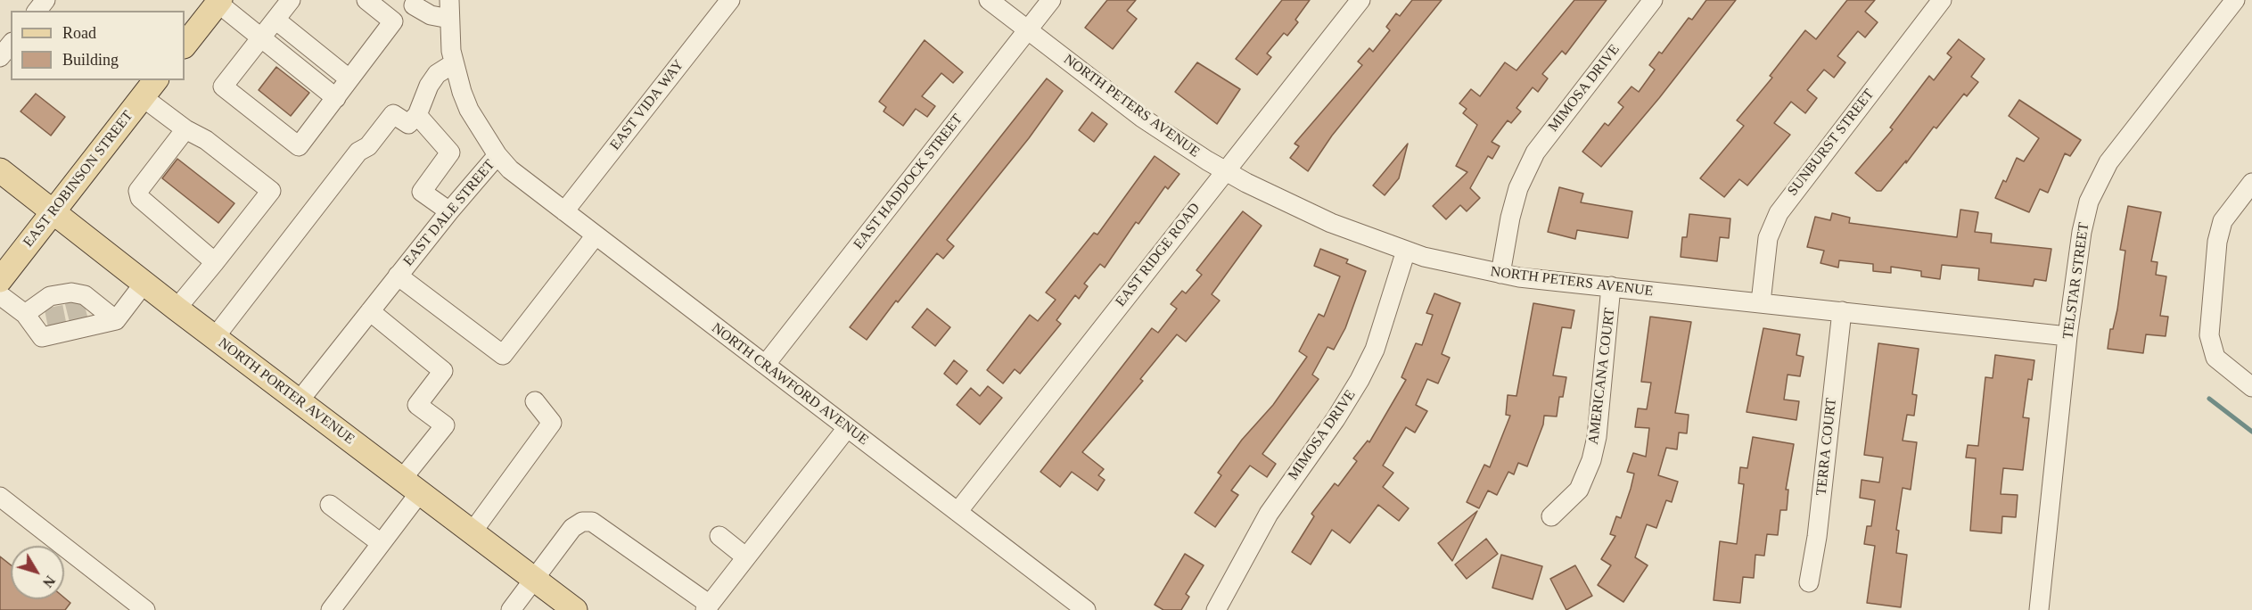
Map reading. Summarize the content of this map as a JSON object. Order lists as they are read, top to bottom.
{
  "streets": {
    "main road": ["EAST ROBINSON STREET", "NORTH PORTER AVENUE"],
    "street": [
      "MIMOSA DRIVE",
      "EAST VIDA WAY",
      "NORTH PETERS AVENUE",
      "SUNBURST STREET",
      "EAST HADDOCK STREET",
      "EAST DALE STREET",
      "EAST RIDGE ROAD",
      "TELSTAR STREET",
      "AMERICANA COURT",
      "NORTH CRAWFORD AVENUE",
      "TERRA COURT"
    ]
  },
  "crossings": [
    ["MIMOSA DRIVE", "NORTH PETERS AVENUE"],
    ["EAST VIDA WAY", "NORTH CRAWFORD AVENUE"],
    ["NORTH PETERS AVENUE", "SUNBURST STREET"],
    ["NORTH PETERS AVENUE", "EAST HADDOCK STREET"],
    ["NORTH PETERS AVENUE", "EAST RIDGE ROAD"],
    ["NORTH PETERS AVENUE", "TELSTAR STREET"],
    ["NORTH PETERS AVENUE", "AMERICANA COURT"],
    ["NORTH PETERS AVENUE", "TERRA COURT"],
    ["EAST ROBINSON STREET", "NORTH PORTER AVENUE"],
    ["EAST HADDOCK STREET", "NORTH CRAWFORD AVENUE"],
    ["EAST DALE STREET", "NORTH CRAWFORD AVENUE"],
    ["EAST DALE STREET", "NORTH PORTER AVENUE"],
    ["EAST RIDGE ROAD", "NORTH CRAWFORD AVENUE"]
  ],
  "legend": ["Road", "Building"],
  "north": "bottom right"
}
